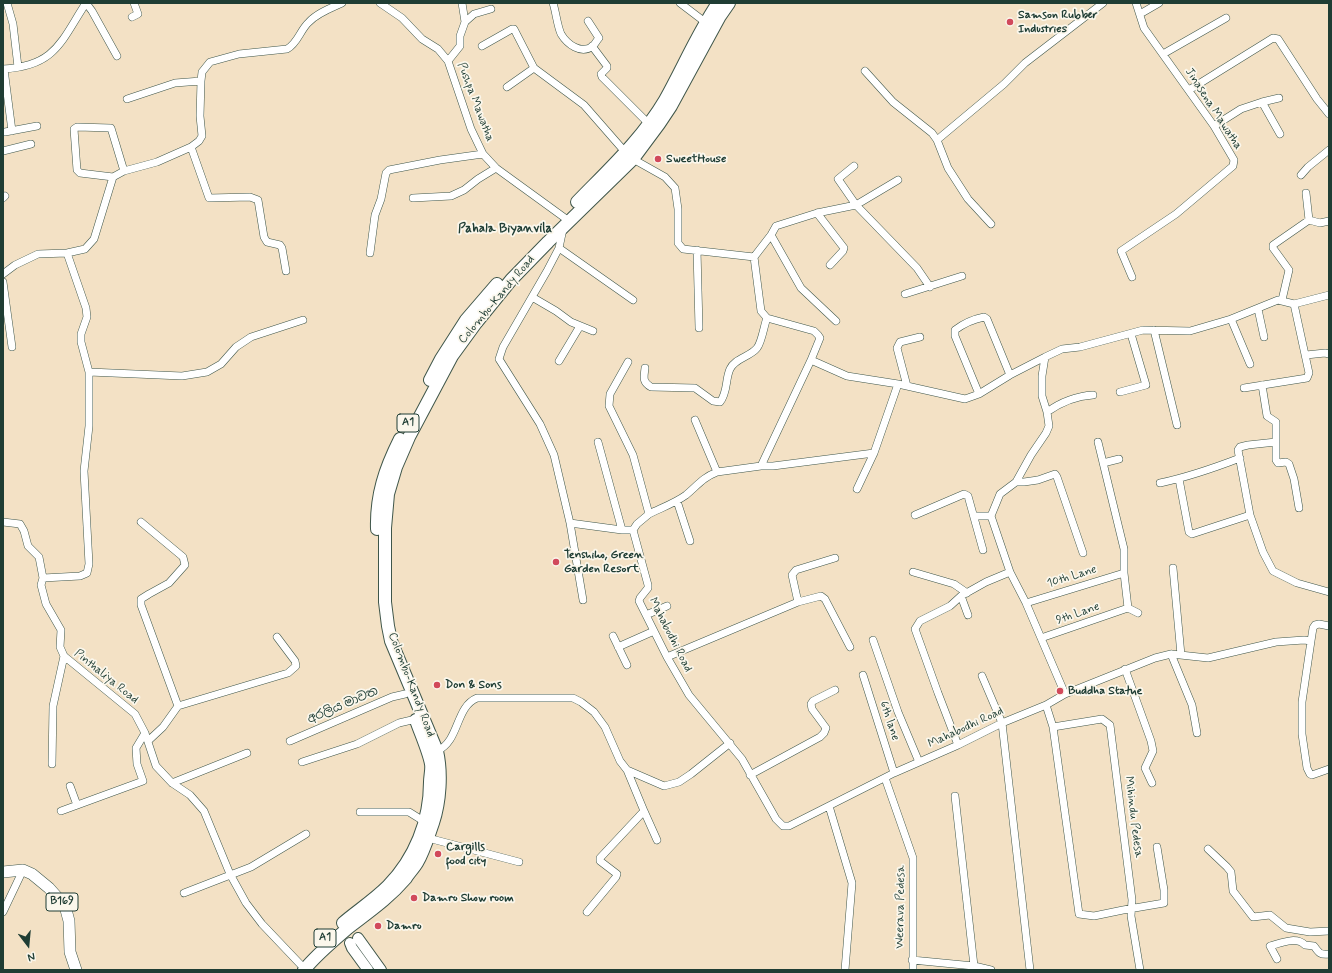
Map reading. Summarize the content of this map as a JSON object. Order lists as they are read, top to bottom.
{
  "streets": {
    "highway": ["Colombo-Kandy Road", "A1"],
    "main road": ["B169"],
    "street": [
      "Pushpa Mawatha",
      "Jinasena Mawatha",
      "10th Lane",
      "9th Lane",
      "Mahabodhi Road",
      "Pinthaliya Road",
      "අරලිය මාවත",
      "6th lane",
      "Mihindu Pedesa",
      "Weerava Pedesa"
    ]
  },
  "crossings": [
    ["Pushpa Mawatha", "Colombo-Kandy Road"],
    ["Colombo-Kandy Road", "Pinthaliya Road"],
    ["Colombo-Kandy Road", "අරලිය මාවත"],
    ["Mahabodhi Road", "6th lane"],
    ["Mahabodhi Road", "Weerava Pedesa"]
  ],
  "districts": ["Pahala Biyanvila"],
  "places": [
    "Samson Rubber Industries",
    "SweetHouse",
    "Tenshiho, Green Garden Resort",
    "Don & Sons",
    "Buddha Statue",
    "Cargills food city",
    "Damro Show room",
    "Damro"
  ],
  "north": "bottom"
}
